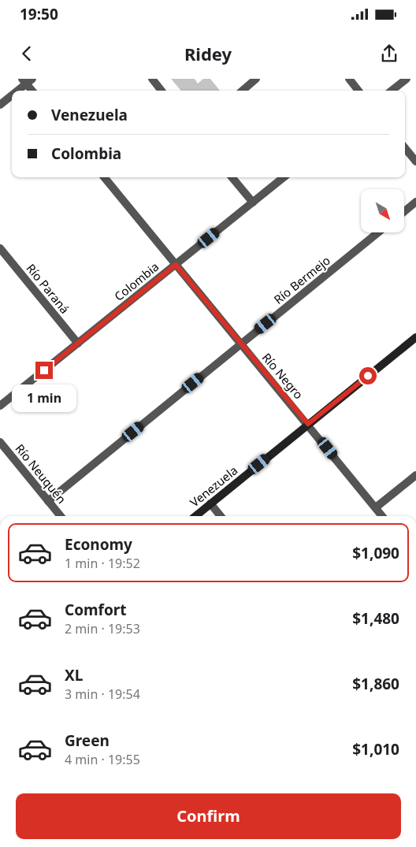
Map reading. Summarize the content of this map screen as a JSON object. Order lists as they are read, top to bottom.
{
  "streets": {
    "main road": ["Venezuela"],
    "street": [
      "Río Bermejo",
      "Colombia",
      "Río Paraná",
      "Río Negro",
      "Río Neuquén"
    ]
  },
  "crossings": [
    ["Río Bermejo", "Río Negro"],
    ["Río Bermejo", "Río Neuquén"],
    ["Colombia", "Río Paraná"],
    ["Colombia", "Río Negro"],
    ["Río Negro", "Venezuela"]
  ],
  "north": "bottom right",
  "page": {
    "status": "19:50",
    "header": "Ridey",
    "banner": ["Venezuela", "Colombia"],
    "bubble": "1 min",
    "list": [
      {
        "name": "Economy",
        "note": "1 min · 19:52",
        "value": "$1,090"
      },
      {
        "name": "Comfort",
        "note": "2 min · 19:53",
        "value": "$1,480"
      },
      {
        "name": "XL",
        "note": "3 min · 19:54",
        "value": "$1,860"
      },
      {
        "name": "Green",
        "note": "4 min · 19:55",
        "value": "$1,010"
      }
    ],
    "buttons": "Confirm"
  }
}
